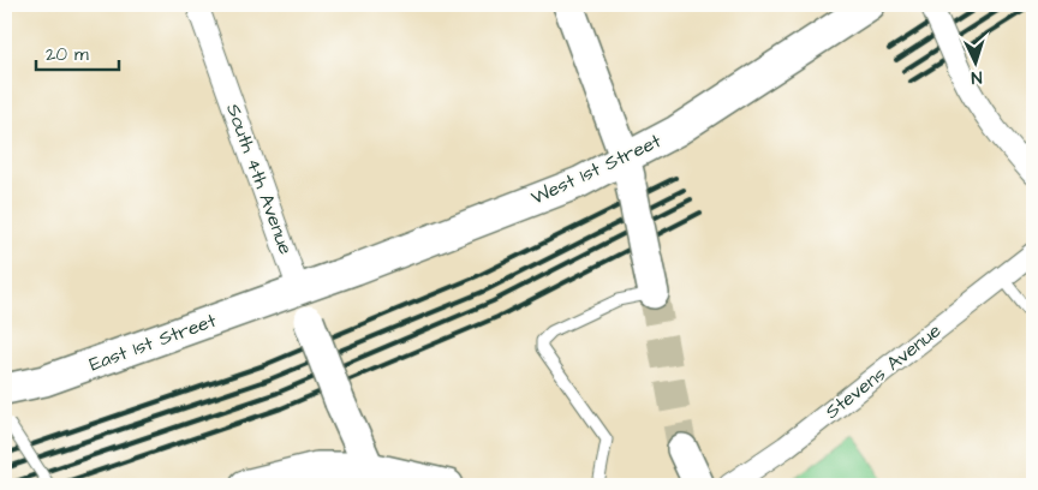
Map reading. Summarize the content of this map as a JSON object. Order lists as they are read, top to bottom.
{
  "streets": {
    "main road": ["West 1st Street", "South 4th Avenue", "East 1st Street"],
    "street": ["Stevens Avenue"]
  },
  "crossings": [
    ["West 1st Street", "South 4th Avenue"],
    ["West 1st Street", "East 1st Street"],
    ["South 4th Avenue", "East 1st Street"]
  ],
  "scale_bar": "20 m",
  "north": "bottom"
}
